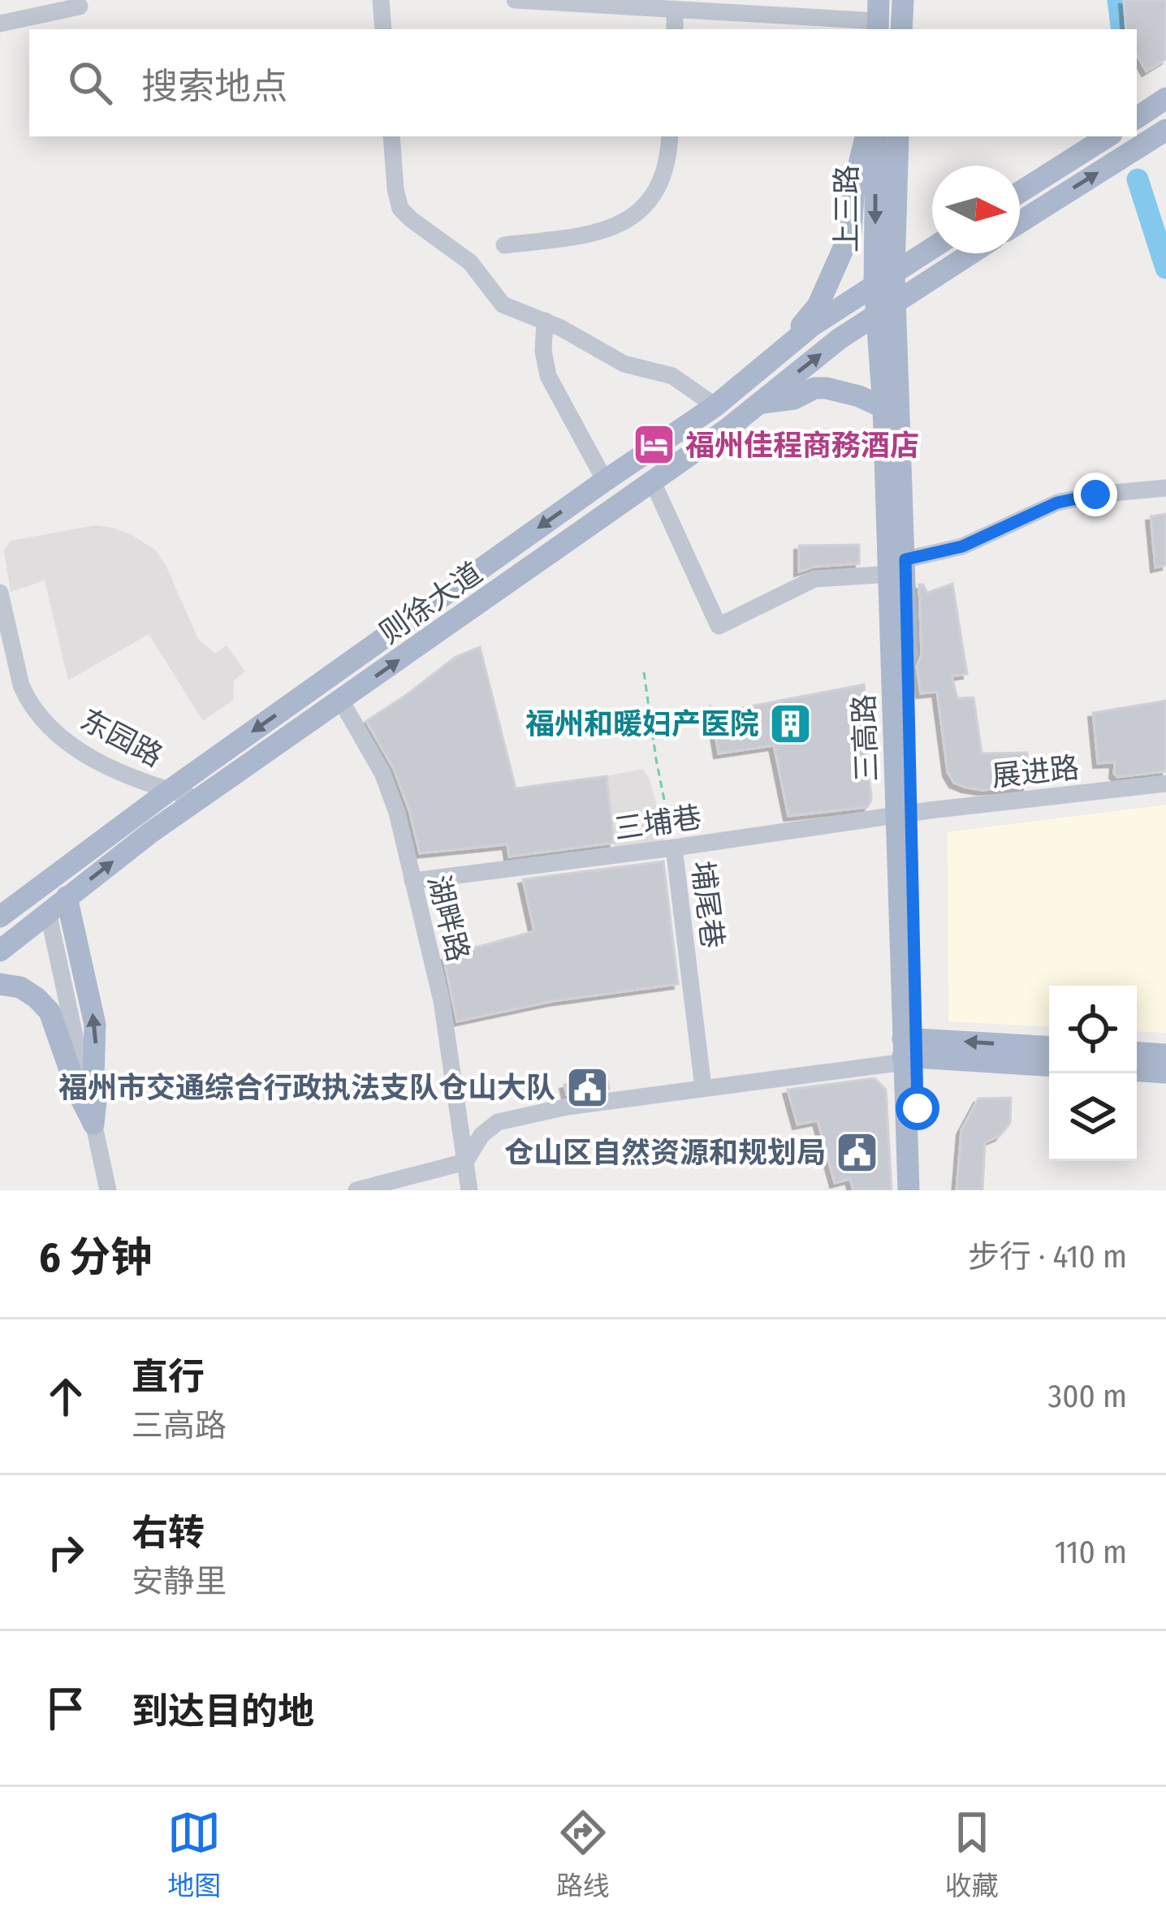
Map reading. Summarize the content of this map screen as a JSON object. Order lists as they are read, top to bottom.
{
  "streets": {
    "main road": ["上三路", "则徐大道", "三高路"],
    "street": [
      "东园路",
      "展进路",
      "三埔巷",
      "埔尾巷",
      "湖畔路"
    ]
  },
  "crossings": [
    ["上三路", "则徐大道"],
    ["则徐大道", "东园路"],
    ["则徐大道", "三高路"],
    ["则徐大道", "湖畔路"],
    ["三高路", "展进路"],
    ["三高路", "三埔巷"],
    ["展进路", "三埔巷"],
    ["三埔巷", "埔尾巷"],
    ["三埔巷", "湖畔路"]
  ],
  "places": {
    "hotel": ["福州佳程商務酒店"],
    "building": ["福州和暖妇产医院"],
    "public building": ["福州市交通综合行政执法支队仓山大队", "仓山区自然资源和规划局"]
  },
  "north": "right",
  "page": {
    "search": "搜索地点",
    "heading": ["6 分钟", "步行 · 410 m"],
    "list": [
      ["直行", "三高路", "300 m"],
      ["右转", "安静里", "110 m"],
      "到达目的地"
    ],
    "nav": ["地图", "路线", "收藏"]
  }
}
